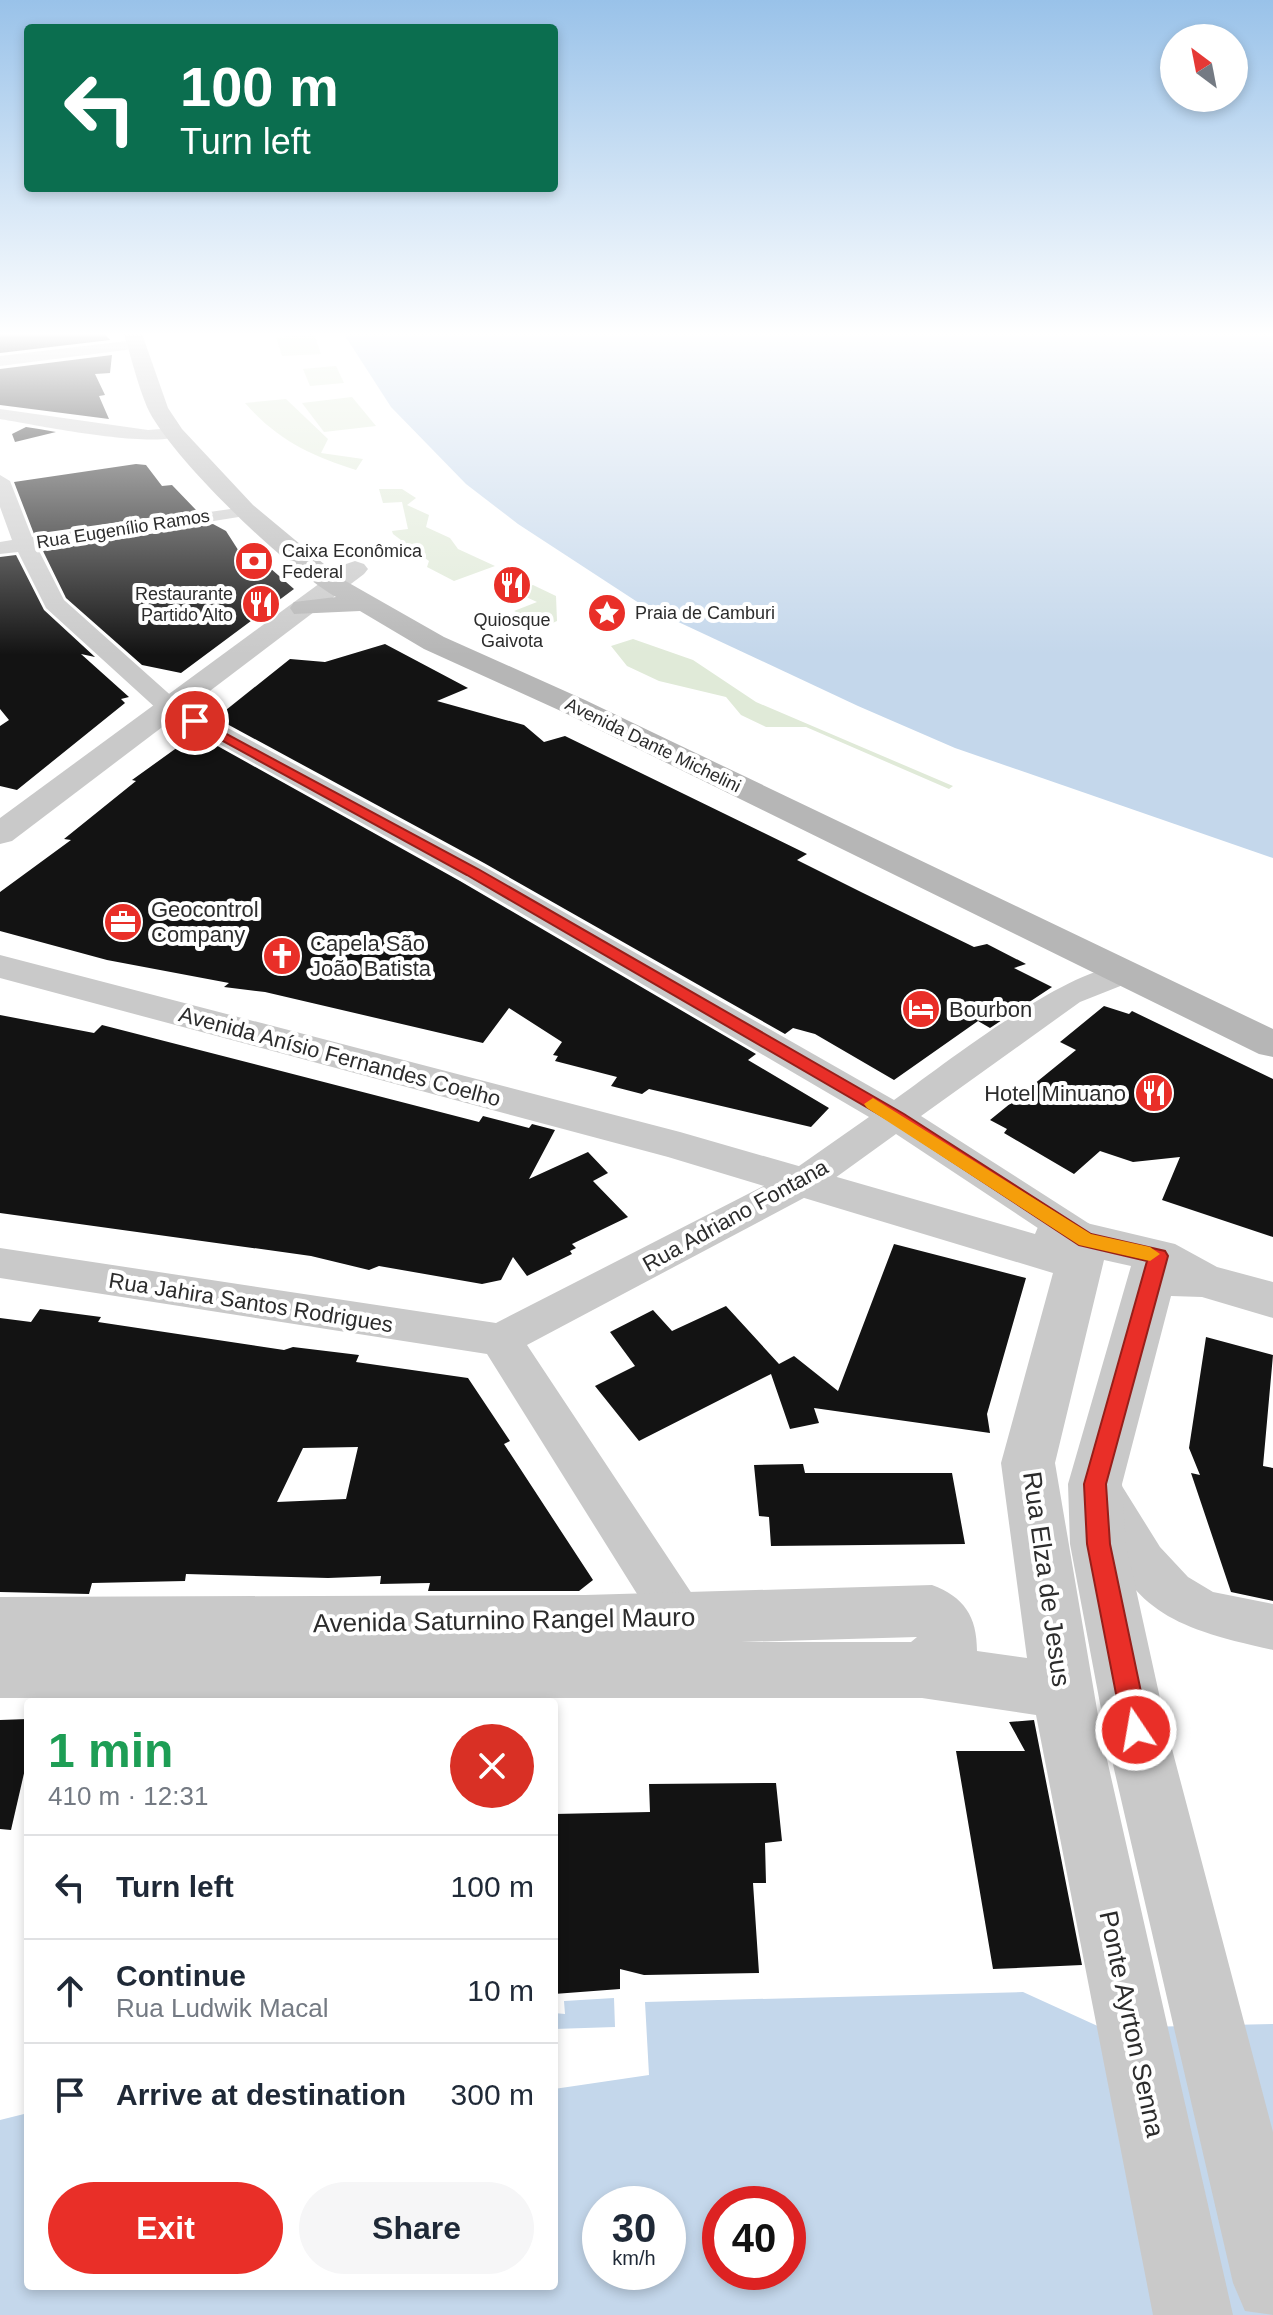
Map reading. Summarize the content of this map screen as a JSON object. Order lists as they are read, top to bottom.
{
  "streets": {
    "main road": ["Avenida Dante Michelini"],
    "street": [
      "Rua Eugenílio Ramos",
      "Avenida Anísio Fernandes Coelho",
      "Rua Adriano Fontana",
      "Rua Jahira Santos Rodrigues",
      "Rua Elza de Jesus",
      "Avenida Saturnino Rangel Mauro",
      "Ponte Ayrton Senna"
    ]
  },
  "crossings": [
    ["Rua Eugenílio Ramos", "Avenida Dante Michelini"],
    ["Avenida Dante Michelini", "Rua Adriano Fontana"],
    ["Avenida Anísio Fernandes Coelho", "Rua Adriano Fontana"],
    ["Avenida Anísio Fernandes Coelho", "Rua Elza de Jesus"],
    ["Rua Adriano Fontana", "Rua Jahira Santos Rodrigues"],
    ["Rua Elza de Jesus", "Avenida Saturnino Rangel Mauro"],
    ["Rua Elza de Jesus", "Ponte Ayrton Senna"],
    ["Avenida Saturnino Rangel Mauro", "Ponte Ayrton Senna"]
  ],
  "places": {
    "bank": ["Caixa Econômica Federal"],
    "restaurant": ["Quiosque Gaivota", "Restaurante Partido Alto", "Hotel Minuano"],
    "place": ["Praia de Camburi"],
    "office": ["Geocontrol Company"],
    "church": ["Capela São João Batista"],
    "hotel": ["Bourbon"]
  },
  "north": "top left",
  "page": {
    "turn": ["100 m", "Turn left"],
    "heading": ["1 min", "410 m · 12:31"],
    "list": [
      {
        "name": "Turn left",
        "value": "100 m"
      },
      {
        "name": "Continue",
        "note": "Rua Ludwik Macal",
        "value": "10 m"
      },
      {
        "name": "Arrive at destination",
        "value": "300 m"
      }
    ],
    "buttons": ["Exit", "Share"],
    "speed": "30 km/h",
    "limit": "40"
  }
}
